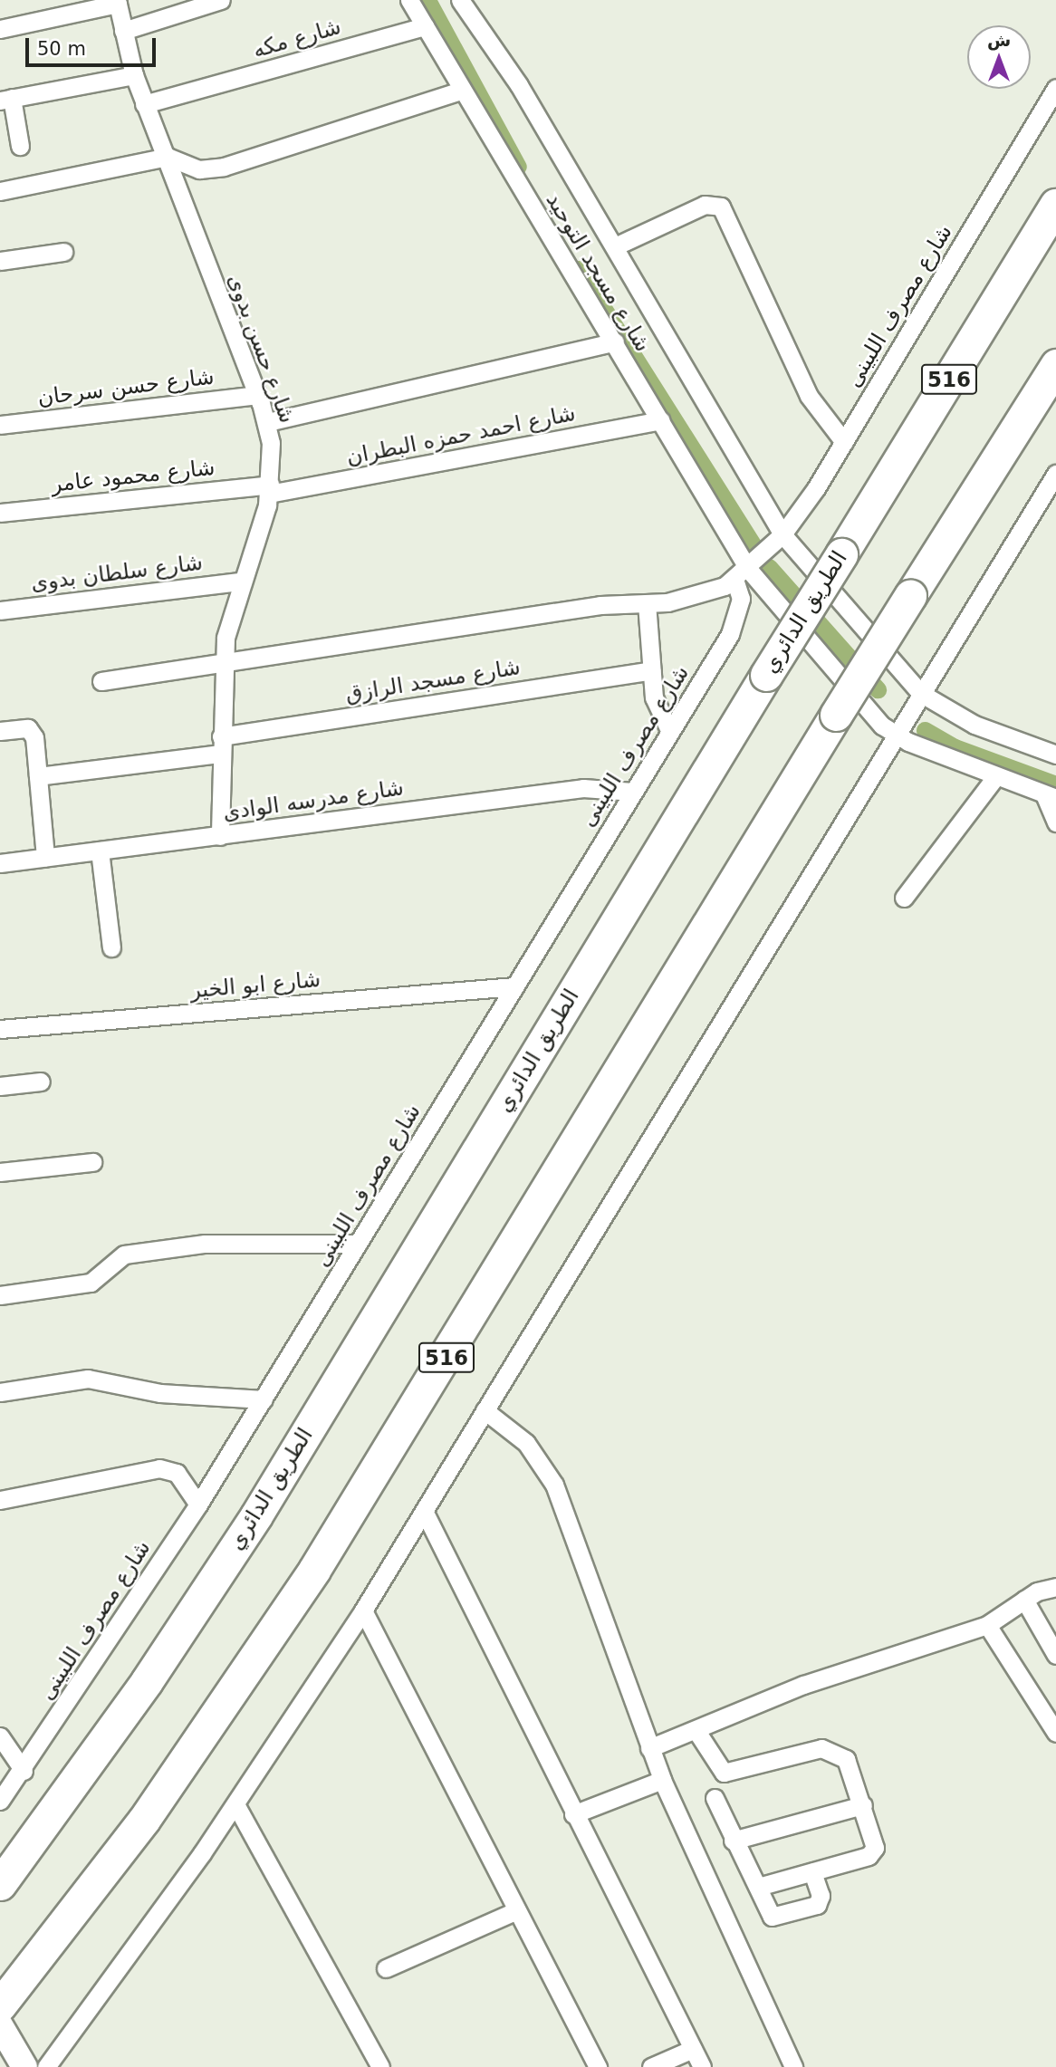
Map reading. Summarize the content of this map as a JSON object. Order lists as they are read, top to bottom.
{
  "streets": {
    "highway": ["516", "الطريق الدائري"],
    "street": [
      "شارع مكه",
      "شارع مسجد التوحيد",
      "شارع مصرف اللبينى",
      "شارع حسن بدوى",
      "شارع حسن سرحان",
      "شارع احمد حمزه البطران",
      "شارع محمود عامر",
      "شارع سلطان بدوى",
      "شارع مسجد الرازق",
      "شارع مدرسه الوادى",
      "شارع ابو الخير"
    ]
  },
  "crossings": [
    ["شارع مكه", "شارع مسجد التوحيد"],
    ["شارع مكه", "شارع حسن بدوى"],
    ["شارع مسجد التوحيد", "شارع مصرف اللبينى"],
    ["شارع مسجد التوحيد", "شارع احمد حمزه البطران"],
    ["شارع مصرف اللبينى", "شارع مدرسه الوادى"],
    ["شارع مصرف اللبينى", "شارع ابو الخير"],
    ["شارع حسن بدوى", "شارع حسن سرحان"],
    ["شارع حسن بدوى", "شارع احمد حمزه البطران"],
    ["شارع حسن بدوى", "شارع محمود عامر"],
    ["شارع حسن بدوى", "شارع سلطان بدوى"],
    ["شارع حسن بدوى", "شارع مسجد الرازق"],
    ["شارع حسن بدوى", "شارع مدرسه الوادى"],
    ["شارع احمد حمزه البطران", "شارع محمود عامر"]
  ],
  "scale_bar": "50 m",
  "north": "top"
}
